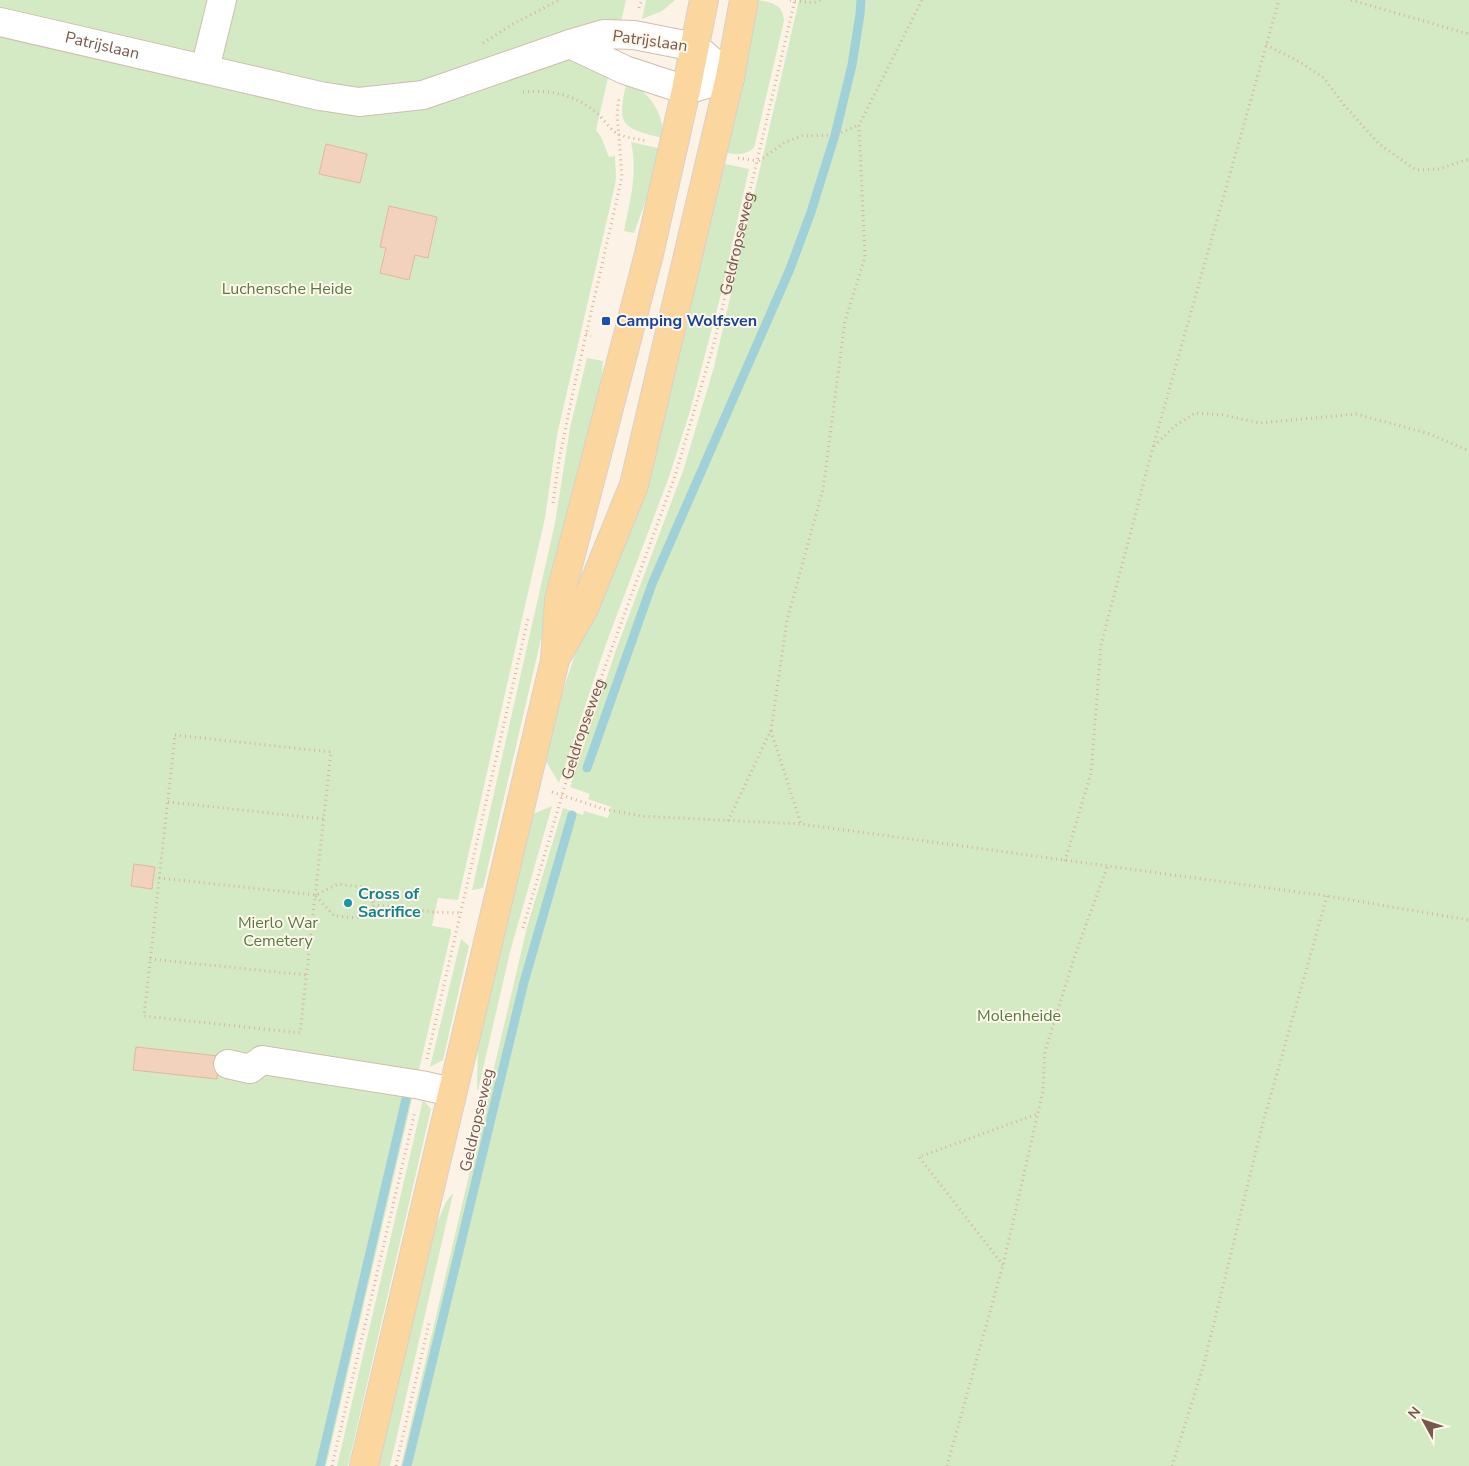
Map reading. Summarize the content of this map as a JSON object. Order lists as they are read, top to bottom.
{
  "streets": {
    "main road": ["Geldropseweg"],
    "street": ["Patrijslaan"]
  },
  "crossings": [
    ["Patrijslaan", "Geldropseweg"]
  ],
  "parks": ["Luchensche Heide", "Mierlo War Cemetery", "Molenheide"],
  "places": {
    "transit": ["Camping Wolfsven"],
    "other": ["Cross of Sacrifice"]
  },
  "north": "top left"
}
